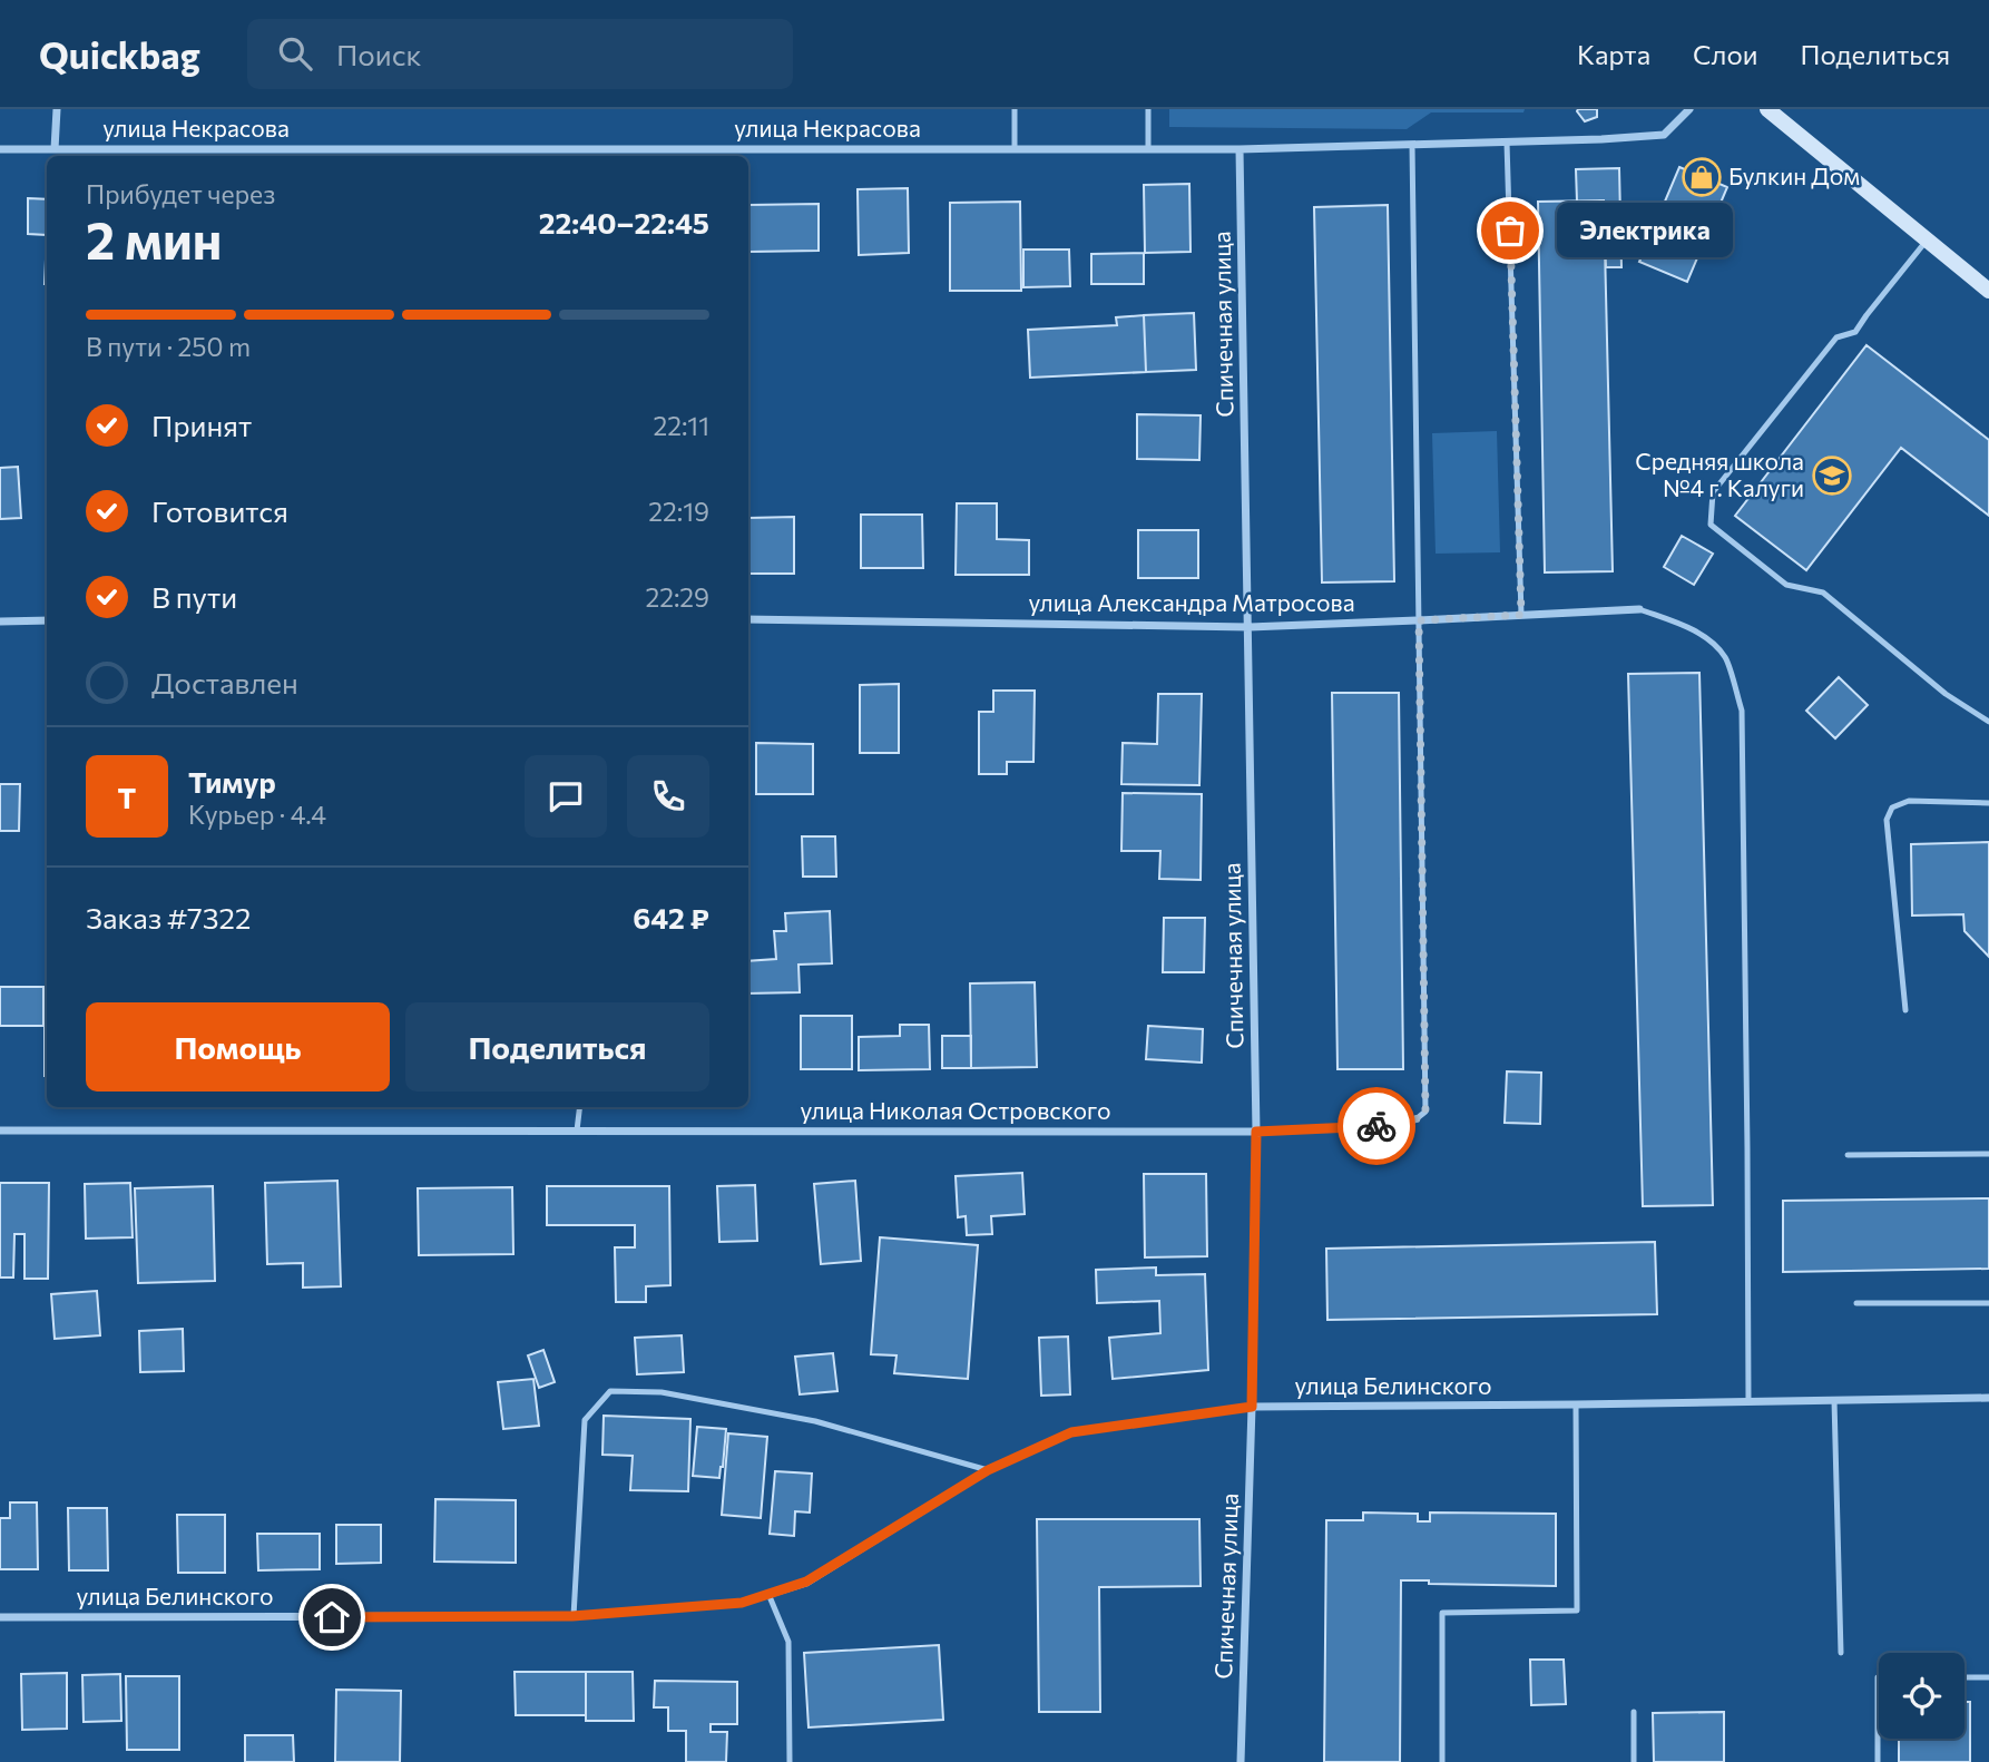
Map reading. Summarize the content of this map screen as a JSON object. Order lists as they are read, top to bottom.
{
  "streets": {
    "street": [
      "улица Некрасова",
      "Спичечная улица",
      "улица Александра Матросова",
      "улица Николая Островского",
      "улица Белинского"
    ]
  },
  "crossings": [
    ["улица Некрасова", "Спичечная улица"],
    ["Спичечная улица", "улица Александра Матросова"],
    ["Спичечная улица", "улица Николая Островского"],
    ["Спичечная улица", "улица Белинского"]
  ],
  "places": {
    "shop": ["Булкин Дом"],
    "other": ["Электрика"],
    "school or university": ["Средняя школа №4 г. Калуги"]
  },
  "page": {
    "header": "Quickbag",
    "search": "Поиск",
    "nav": ["Карта", "Слои", "Поделиться"],
    "heading": ["2 мин", "Прибудет через", "22:40–22:45"],
    "panel": [
      "Тимур",
      "Курьер · 4.4",
      "Заказ #7322",
      "642 ₽"
    ],
    "bubble": "Электрика",
    "bar": "В пути · 250 m",
    "list": [
      ["Принят", "22:11"],
      ["Готовится", "22:19"],
      ["В пути", "22:29"],
      "Доставлен"
    ],
    "round": "Т",
    "buttons": ["Помощь", "Поделиться"]
  }
}
